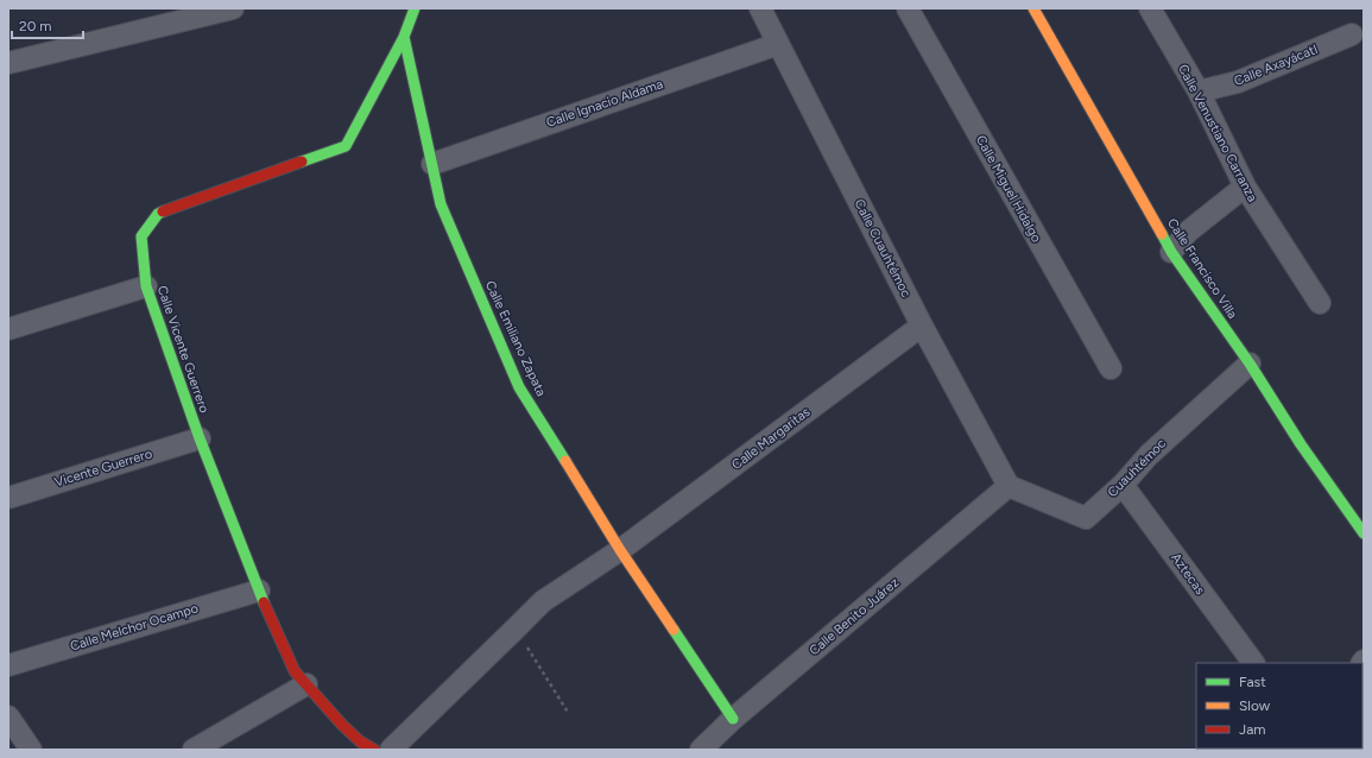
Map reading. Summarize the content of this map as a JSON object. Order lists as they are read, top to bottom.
{
  "streets": {
    "street": [
      "Calle Axayácatl",
      "Calle Ignacio Aldama",
      "Calle Venustiano Carranza",
      "Calle Miguel Hidalgo",
      "Calle Cuauhtémoc",
      "Calle Francisco Villa",
      "Calle Emiliano Zapata",
      "Calle Vicente Guerrero",
      "Calle Margaritas",
      "Vicente Guerrero",
      "Cuauhtémoc",
      "Aztecas",
      "Calle Benito Juárez",
      "Calle Melchor Ocampo"
    ]
  },
  "crossings": [
    ["Calle Axayácatl", "Calle Venustiano Carranza"],
    ["Calle Ignacio Aldama", "Calle Cuauhtémoc"],
    ["Calle Ignacio Aldama", "Calle Emiliano Zapata"],
    ["Calle Cuauhtémoc", "Calle Margaritas"],
    ["Calle Cuauhtémoc", "Cuauhtémoc"],
    ["Calle Cuauhtémoc", "Calle Benito Juárez"],
    ["Calle Francisco Villa", "Cuauhtémoc"],
    ["Calle Emiliano Zapata", "Calle Vicente Guerrero"],
    ["Calle Emiliano Zapata", "Calle Margaritas"],
    ["Calle Emiliano Zapata", "Calle Benito Juárez"],
    ["Calle Vicente Guerrero", "Vicente Guerrero"],
    ["Calle Vicente Guerrero", "Calle Melchor Ocampo"],
    ["Cuauhtémoc", "Aztecas"],
    ["Cuauhtémoc", "Calle Benito Juárez"]
  ],
  "legend": ["Fast", "Slow", "Jam"],
  "scale_bar": "20 m"
}
